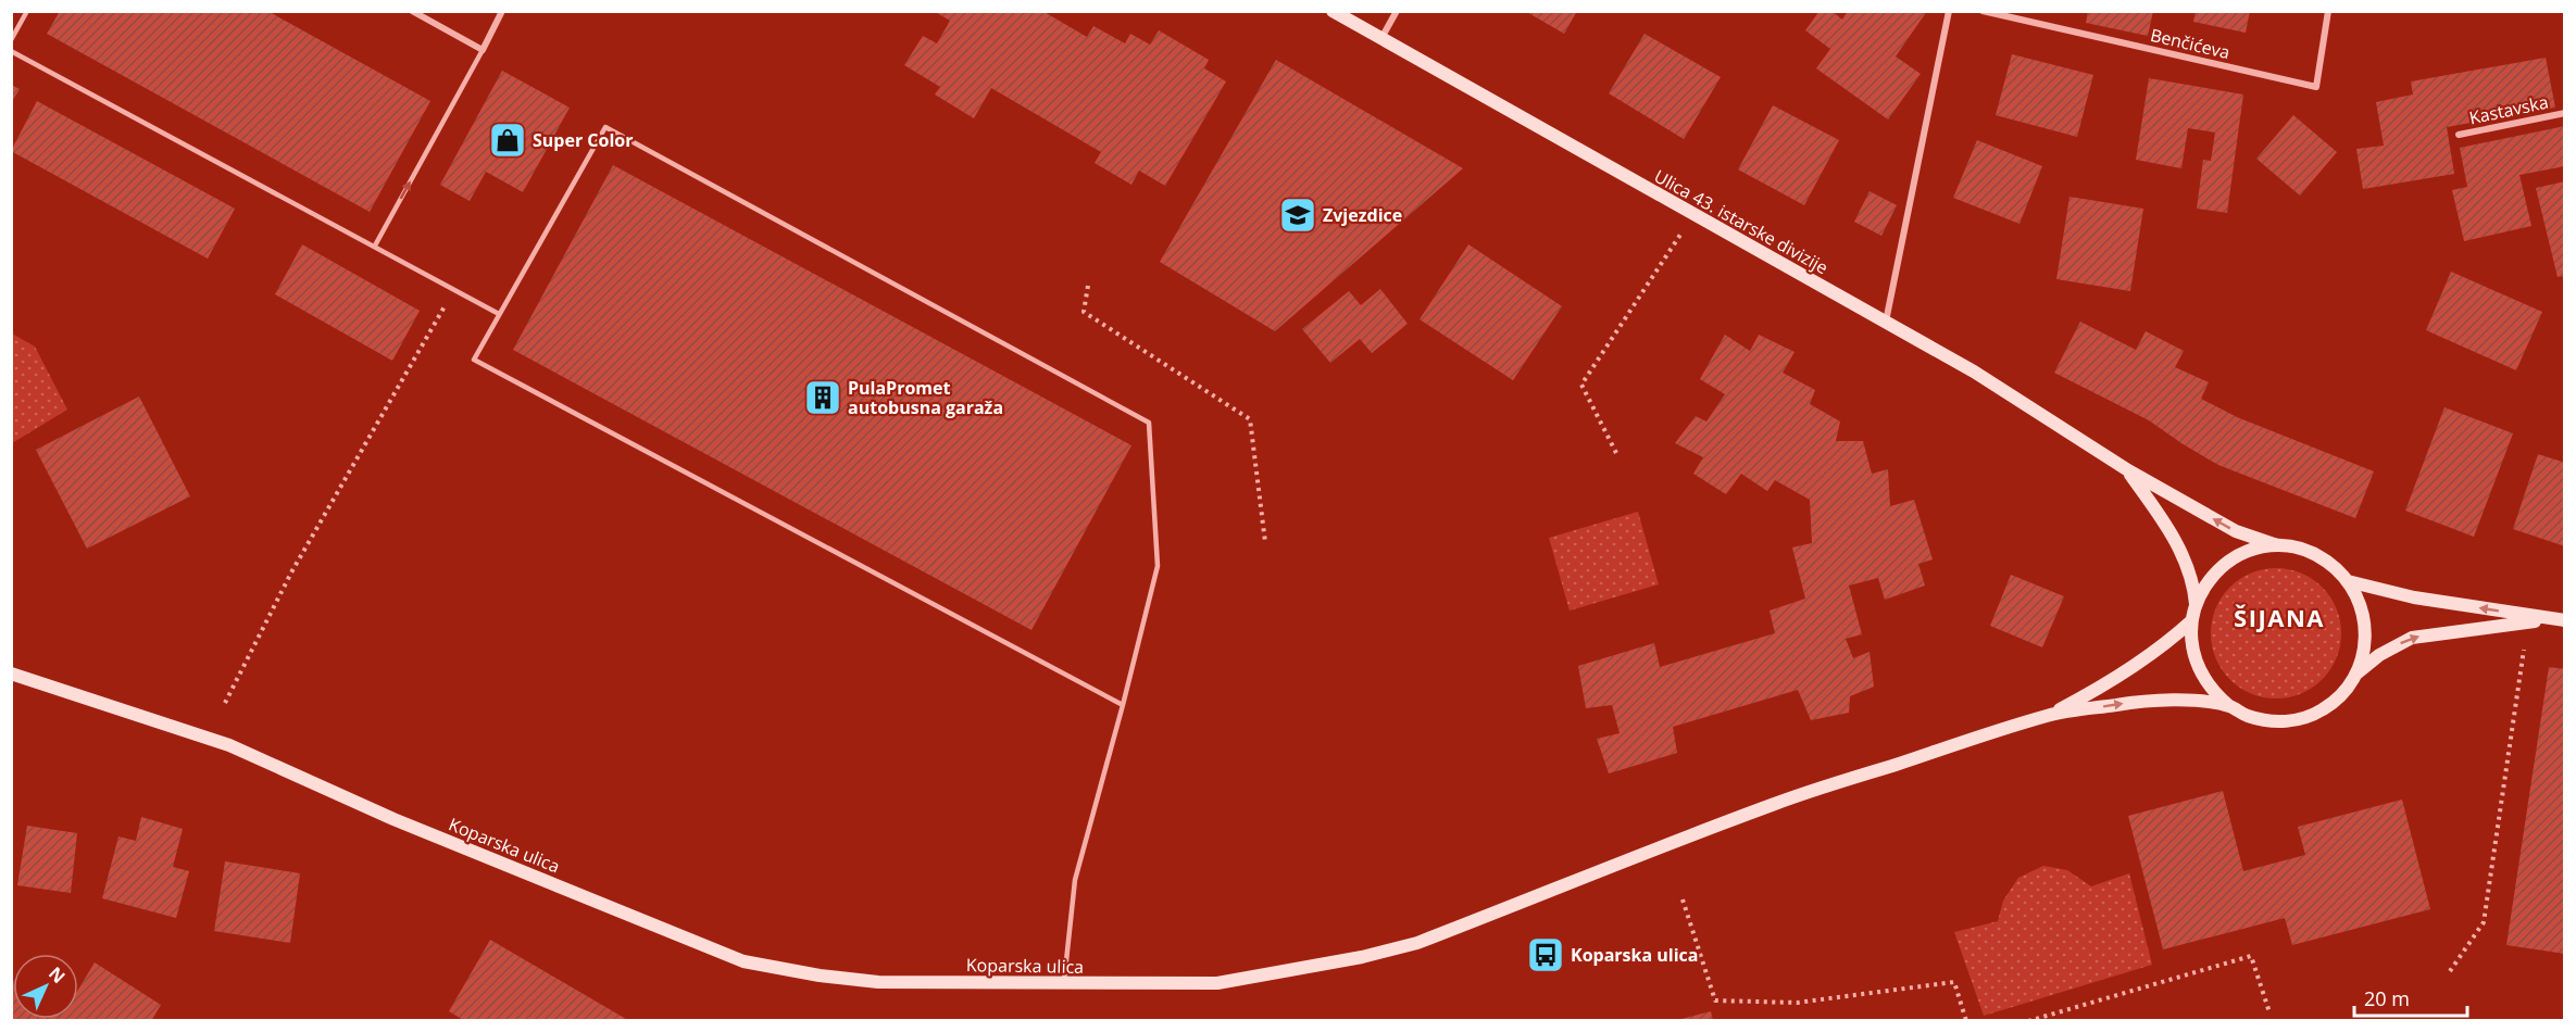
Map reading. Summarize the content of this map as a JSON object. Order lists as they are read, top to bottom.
{
  "streets": {
    "main road": ["Ulica 43. istarske divizije", "Koparska ulica"],
    "street": ["Benčićeva", "Kastavska"]
  },
  "crossings": [
    ["Ulica 43. istarske divizije", "Koparska ulica"]
  ],
  "districts": ["ŠIJANA"],
  "places": {
    "shop": ["Super Color"],
    "school or university": ["Zvjezdice"],
    "building": ["PulaPromet autobusna garaža"],
    "bus stop": ["Koparska ulica"]
  },
  "scale_bar": "20 m",
  "north": "top right"
}
